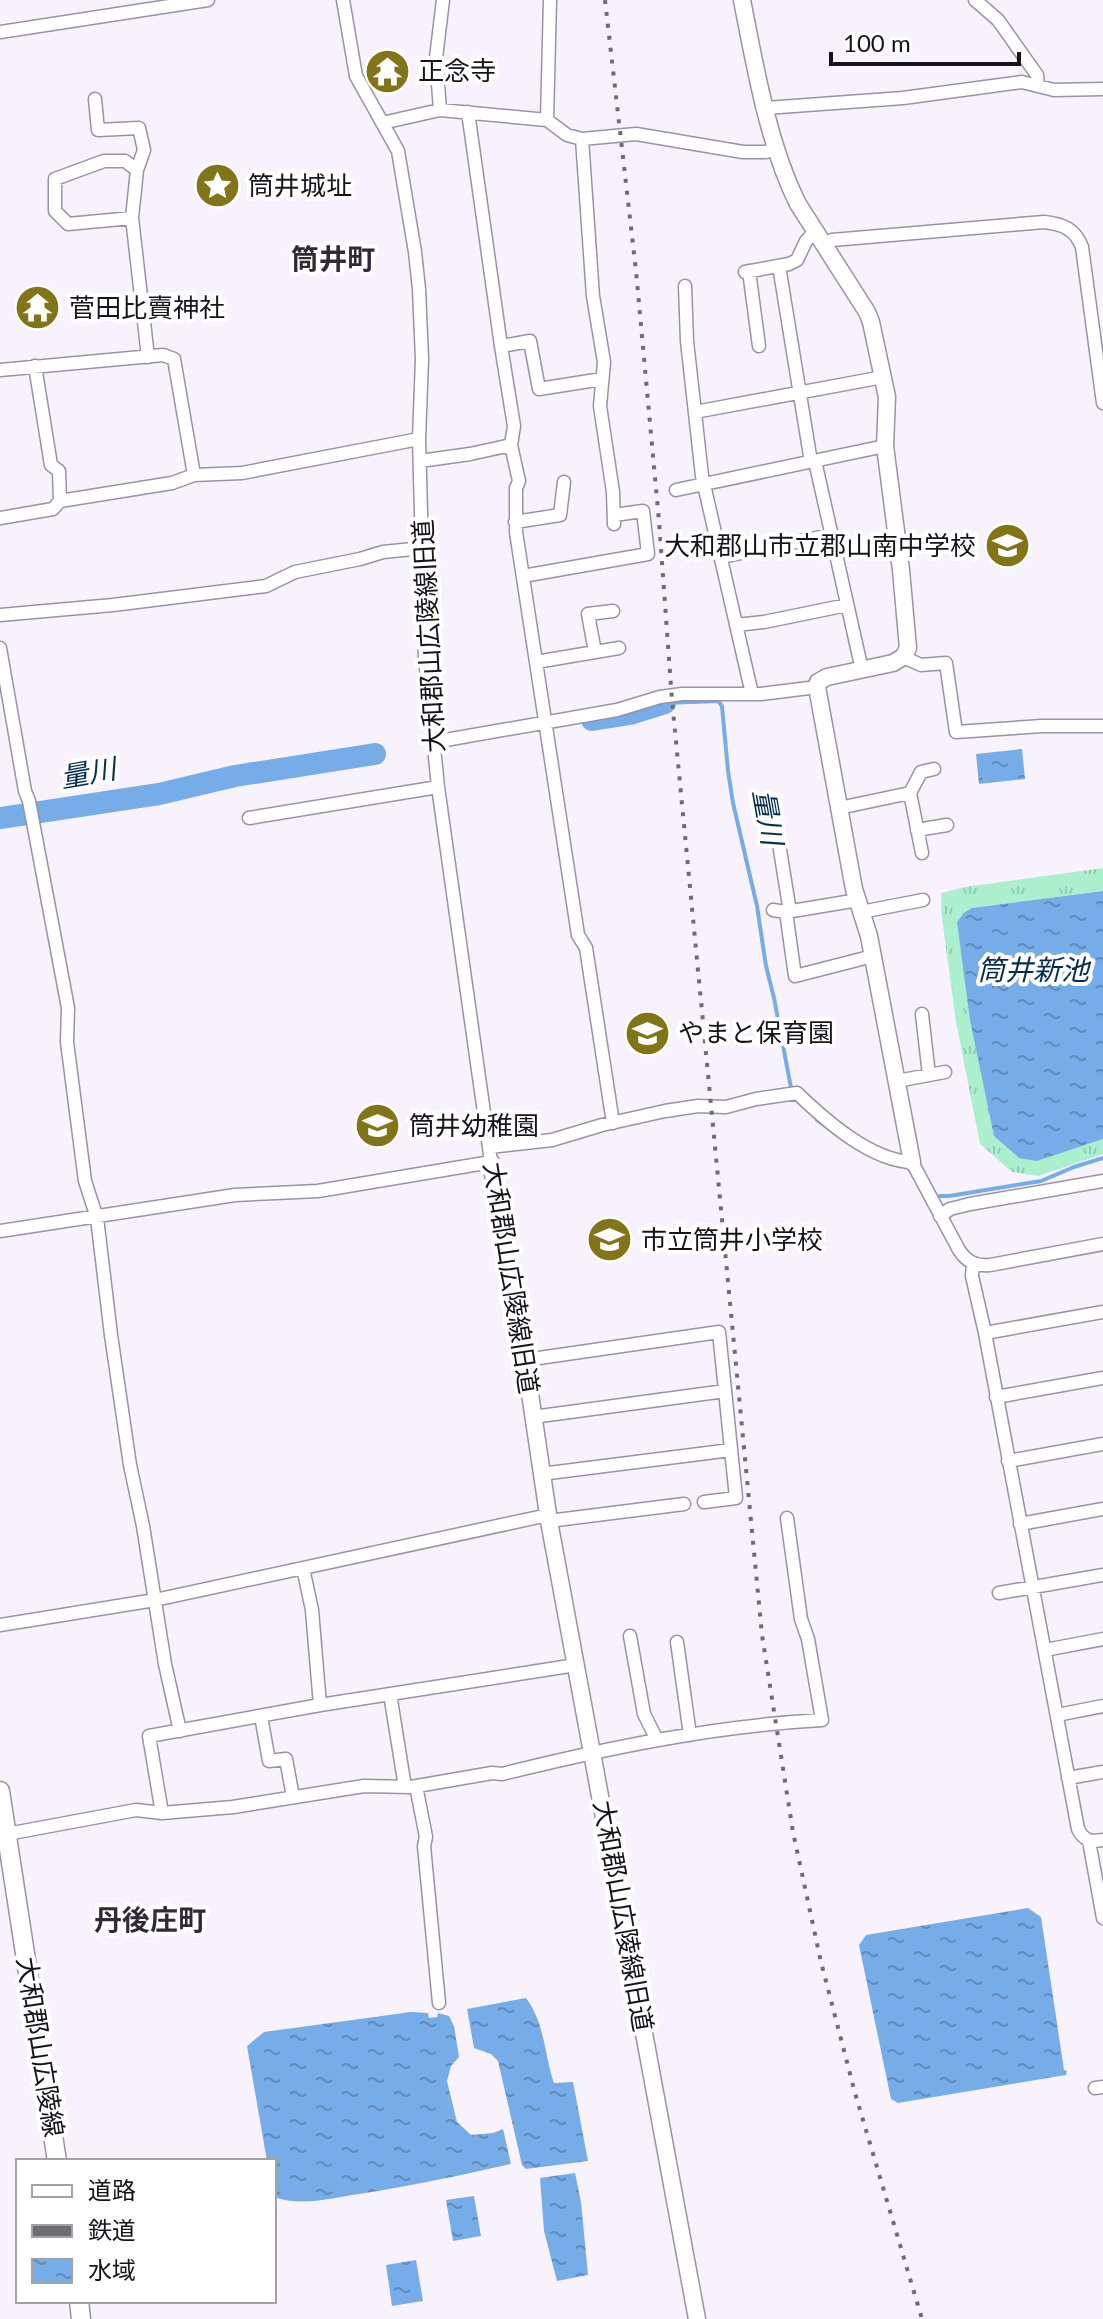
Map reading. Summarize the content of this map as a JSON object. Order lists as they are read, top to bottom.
{
  "streets": {
    "main road": ["大和郡山広陵線"],
    "street": ["大和郡山広陵線旧道"]
  },
  "districts": ["筒井町", "丹後庄町"],
  "water": ["量川", "筒井新池"],
  "places": {
    "temple": ["正念寺", "菅田比賣神社"],
    "place": ["筒井城址"],
    "school or university": [
      "大和郡山市立郡山南中学校",
      "やまと保育園",
      "筒井幼稚園",
      "市立筒井小学校"
    ]
  },
  "legend": ["道路", "鉄道", "水域"],
  "scale_bar": "100 m"
}
